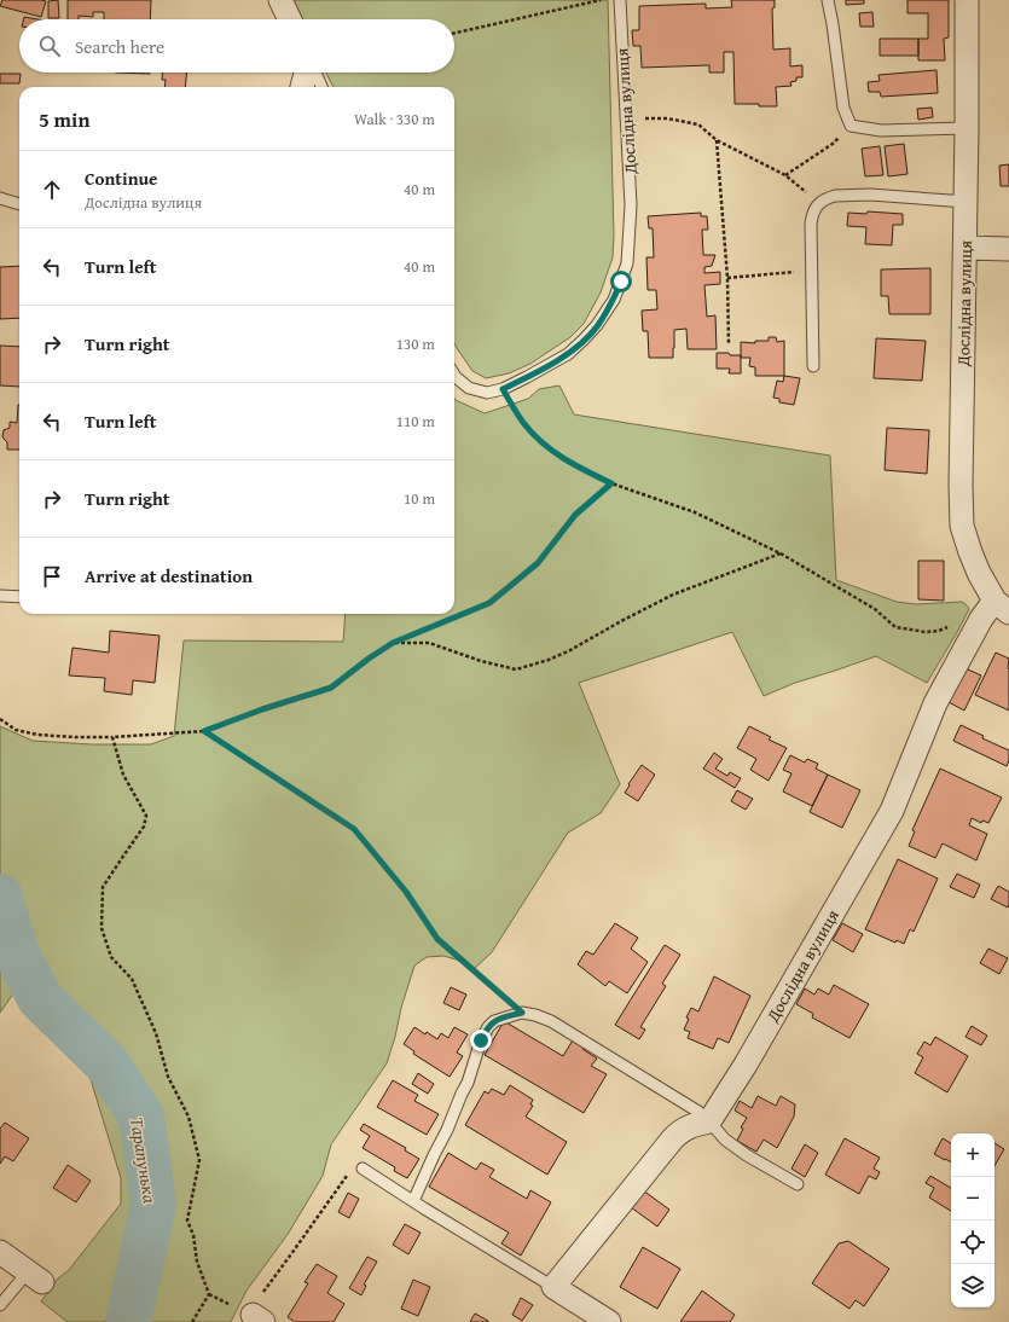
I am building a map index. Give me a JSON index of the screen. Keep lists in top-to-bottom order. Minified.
{"streets":{"street":["Дослідна вулиця"]},"water":["Тарапунька"],"page":{"search":"Search here","heading":["5 min","Walk · 330 m"],"list":[["Continue","Дослідна вулиця","40 m"],["Turn left","40 m"],["Turn right","130 m"],["Turn left","110 m"],["Turn right","10 m"],"Arrive at destination"],"map_buttons":["+","−"]}}
